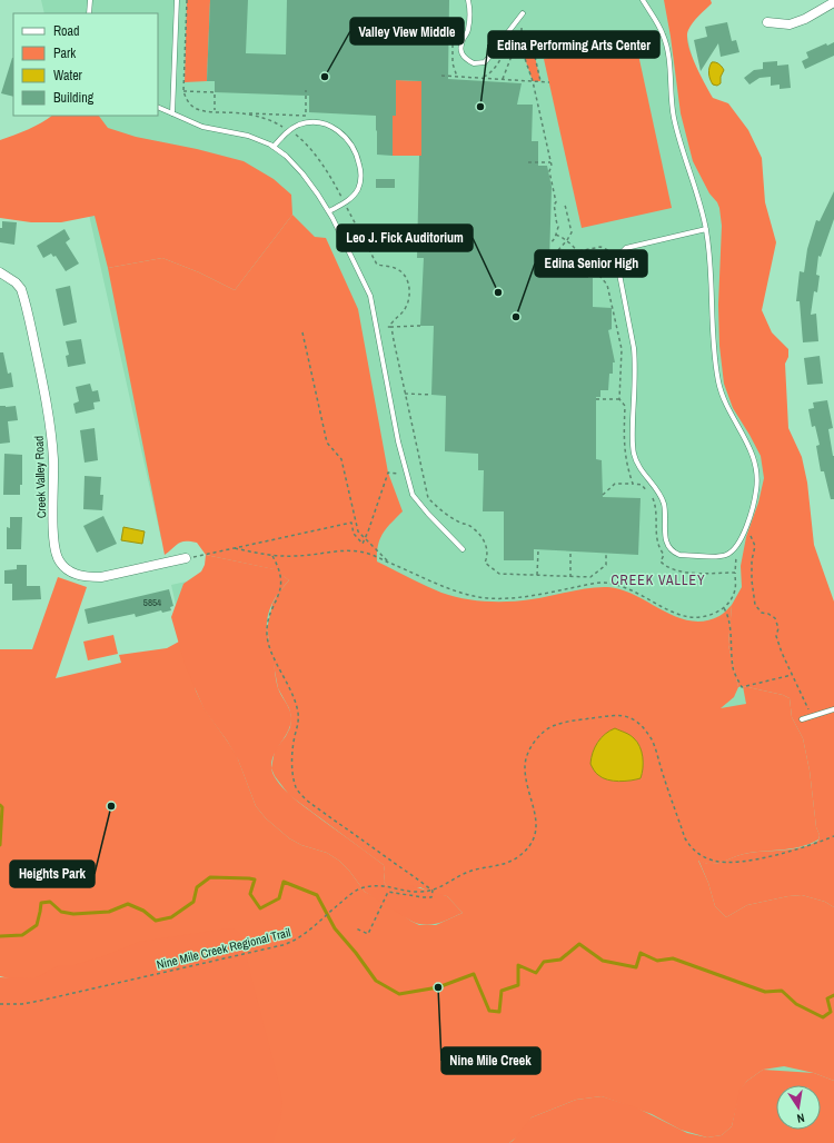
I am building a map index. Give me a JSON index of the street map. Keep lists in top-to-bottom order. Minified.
{"streets":{"street":["Creek Valley Road"],"path":["Nine Mile Creek Regional Trail"]},"districts":["CREEK VALLEY"],"places":["Valley View Middle","Edina Performing Arts Center","Leo J. Fick Auditorium","Edina Senior High","Heights Park","Nine Mile Creek"],"house_numbers":["5854"],"legend":["Road","Park","Water","Building"],"north":"bottom"}
